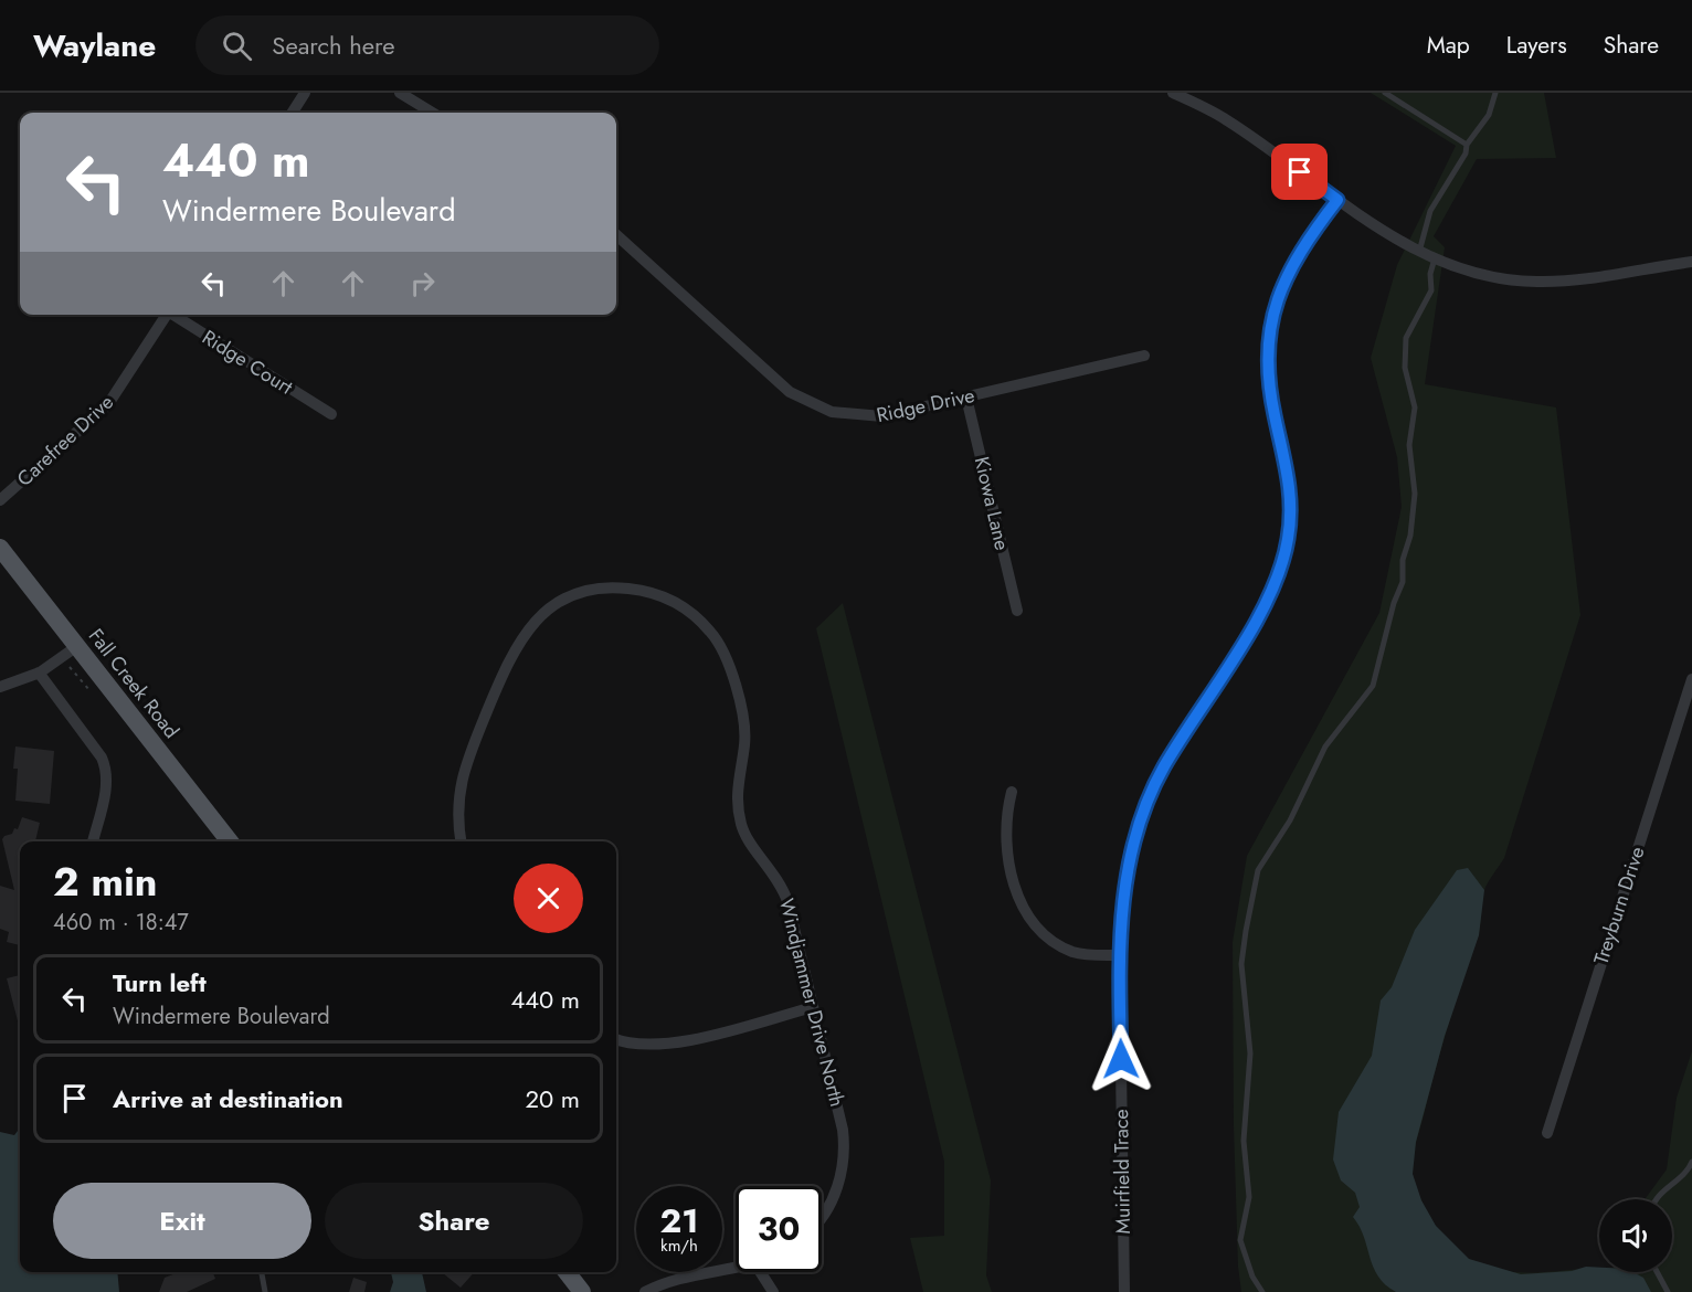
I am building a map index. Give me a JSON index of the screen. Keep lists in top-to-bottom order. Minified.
{"streets":{"main road":["Fall Creek Road"],"street":["Ridge Court","Ridge Drive","Carefree Drive","Kiowa Lane","Treyburn Drive","Windjammer Drive North","Muirfield Trace"]},"crossings":[["Ridge Drive","Kiowa Lane"]],"page":{"header":"Waylane","search":"Search here","nav":["Map","Layers","Share"],"turn":["440 m","Windermere Boulevard"],"heading":["2 min","460 m · 18:47"],"list":[{"name":"Turn left","note":"Windermere Boulevard","value":"440 m"},{"name":"Arrive at destination","value":"20 m"}],"buttons":["Exit","Share"],"speed":"21 km/h","limit":"30"}}
